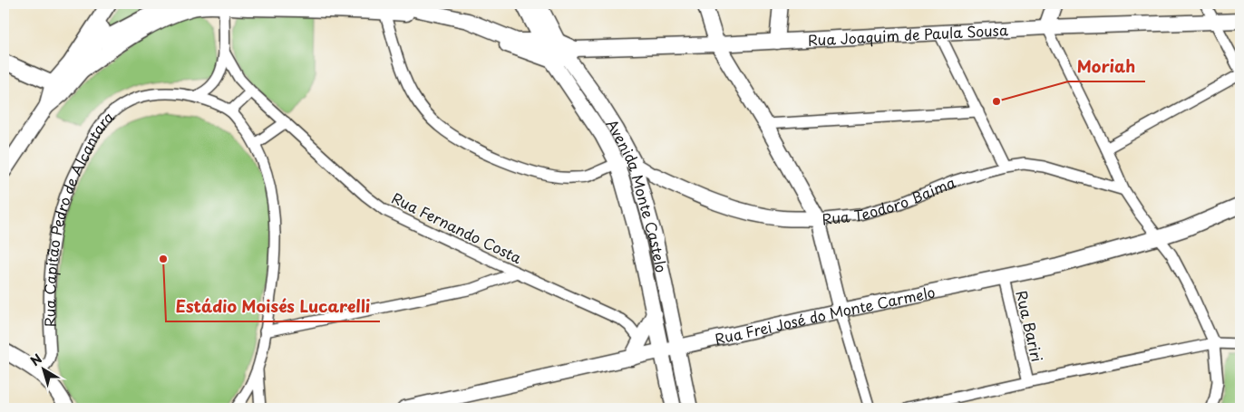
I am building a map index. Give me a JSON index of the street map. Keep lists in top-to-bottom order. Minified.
{"streets":{"main road":["Rua Joaquim de Paula Sousa","Avenida Monte Castelo","Rua Teodoro Baima","Rua Frei José do Monte Carmelo"],"street":["Rua Capitão Pedro de Alcantara","Rua Fernando Costa","Rua Bariri"]},"crossings":[["Rua Joaquim de Paula Sousa","Avenida Monte Castelo"],["Avenida Monte Castelo","Rua Frei José do Monte Carmelo"],["Rua Capitão Pedro de Alcantara","Rua Fernando Costa"],["Rua Frei José do Monte Carmelo","Rua Bariri"]],"places":["Moriah","Estádio Moisés Lucarelli"],"north":"top left"}
